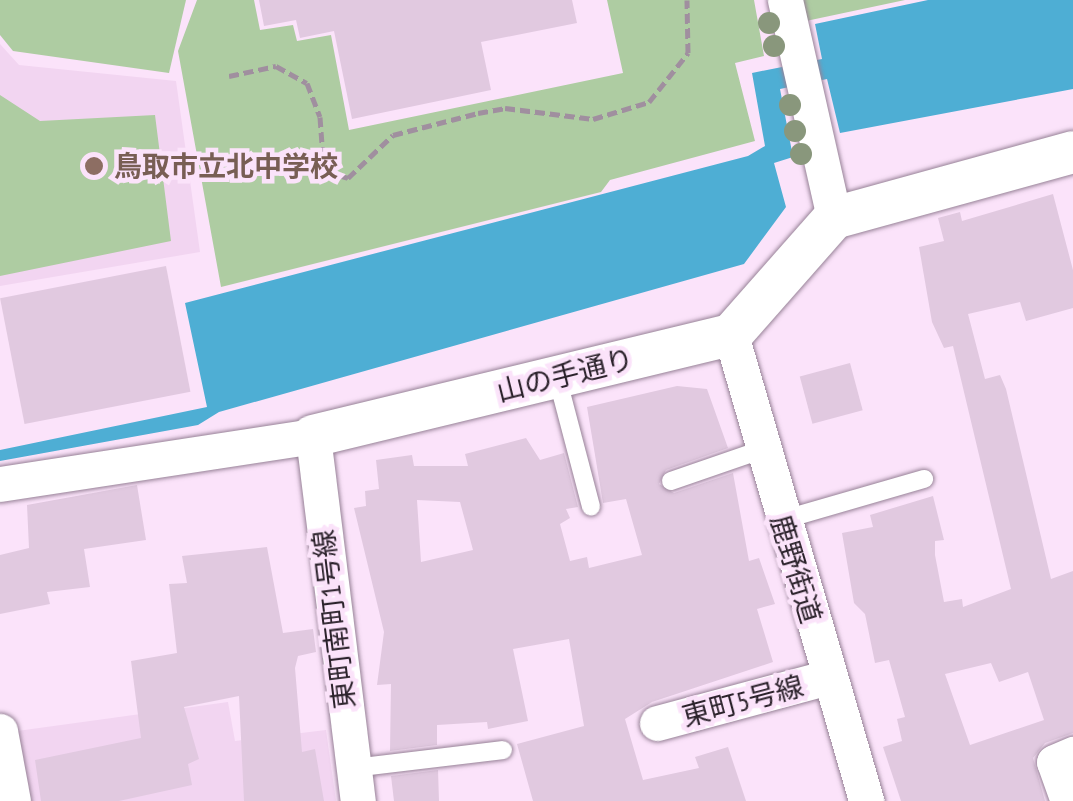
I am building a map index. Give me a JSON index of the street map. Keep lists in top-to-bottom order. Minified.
{"streets":{"street":["山の手通り","鹿野街道","東町南町1号線","東町5号線"]},"crossings":[["山の手通り","鹿野街道"],["山の手通り","東町南町1号線"],["鹿野街道","東町5号線"]],"places":["鳥取市立北中学校"]}
